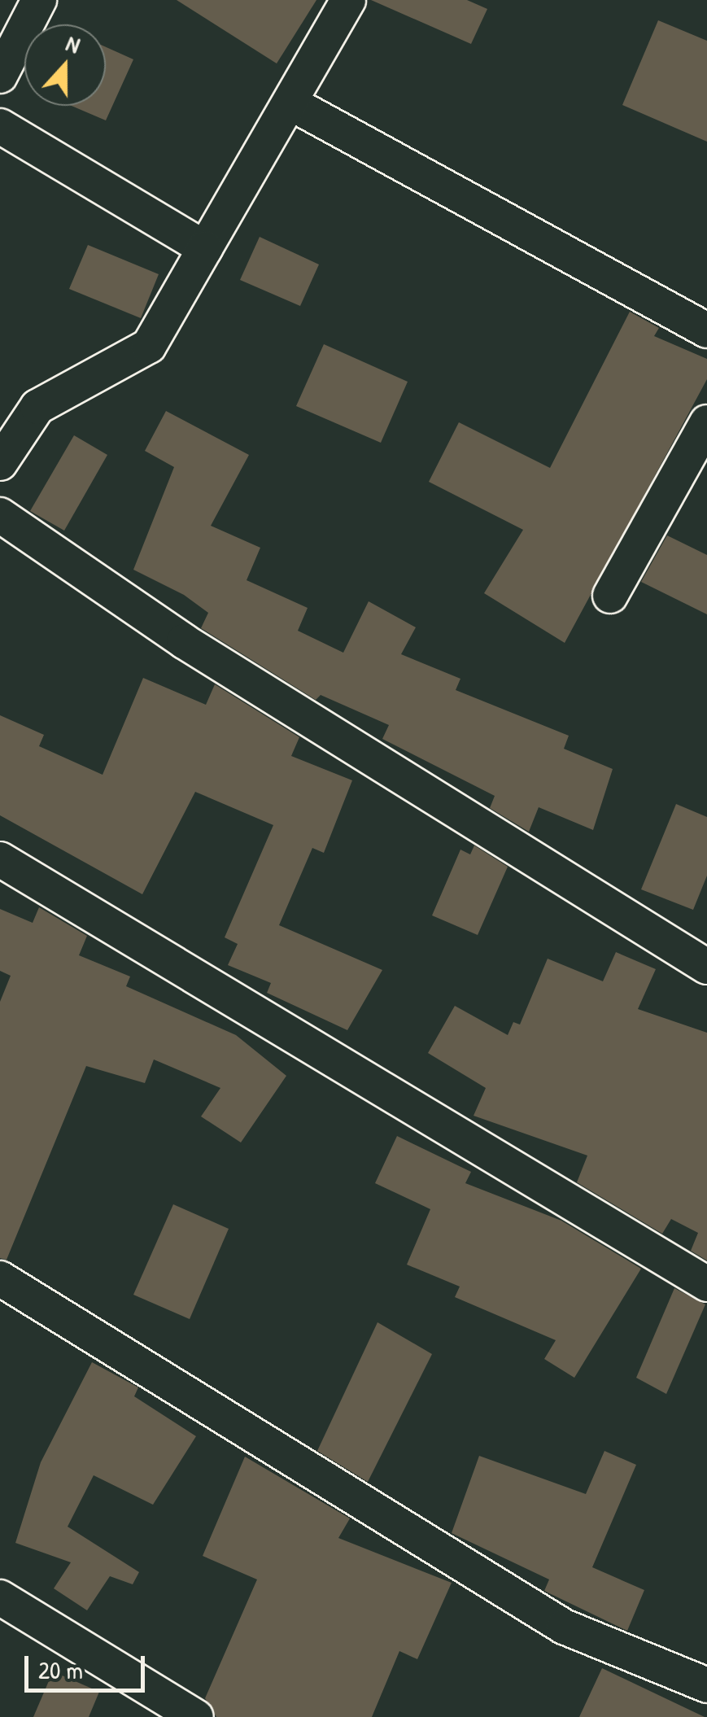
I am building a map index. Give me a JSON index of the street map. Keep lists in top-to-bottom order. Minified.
{"scale_bar":"20 m","north":"top"}
